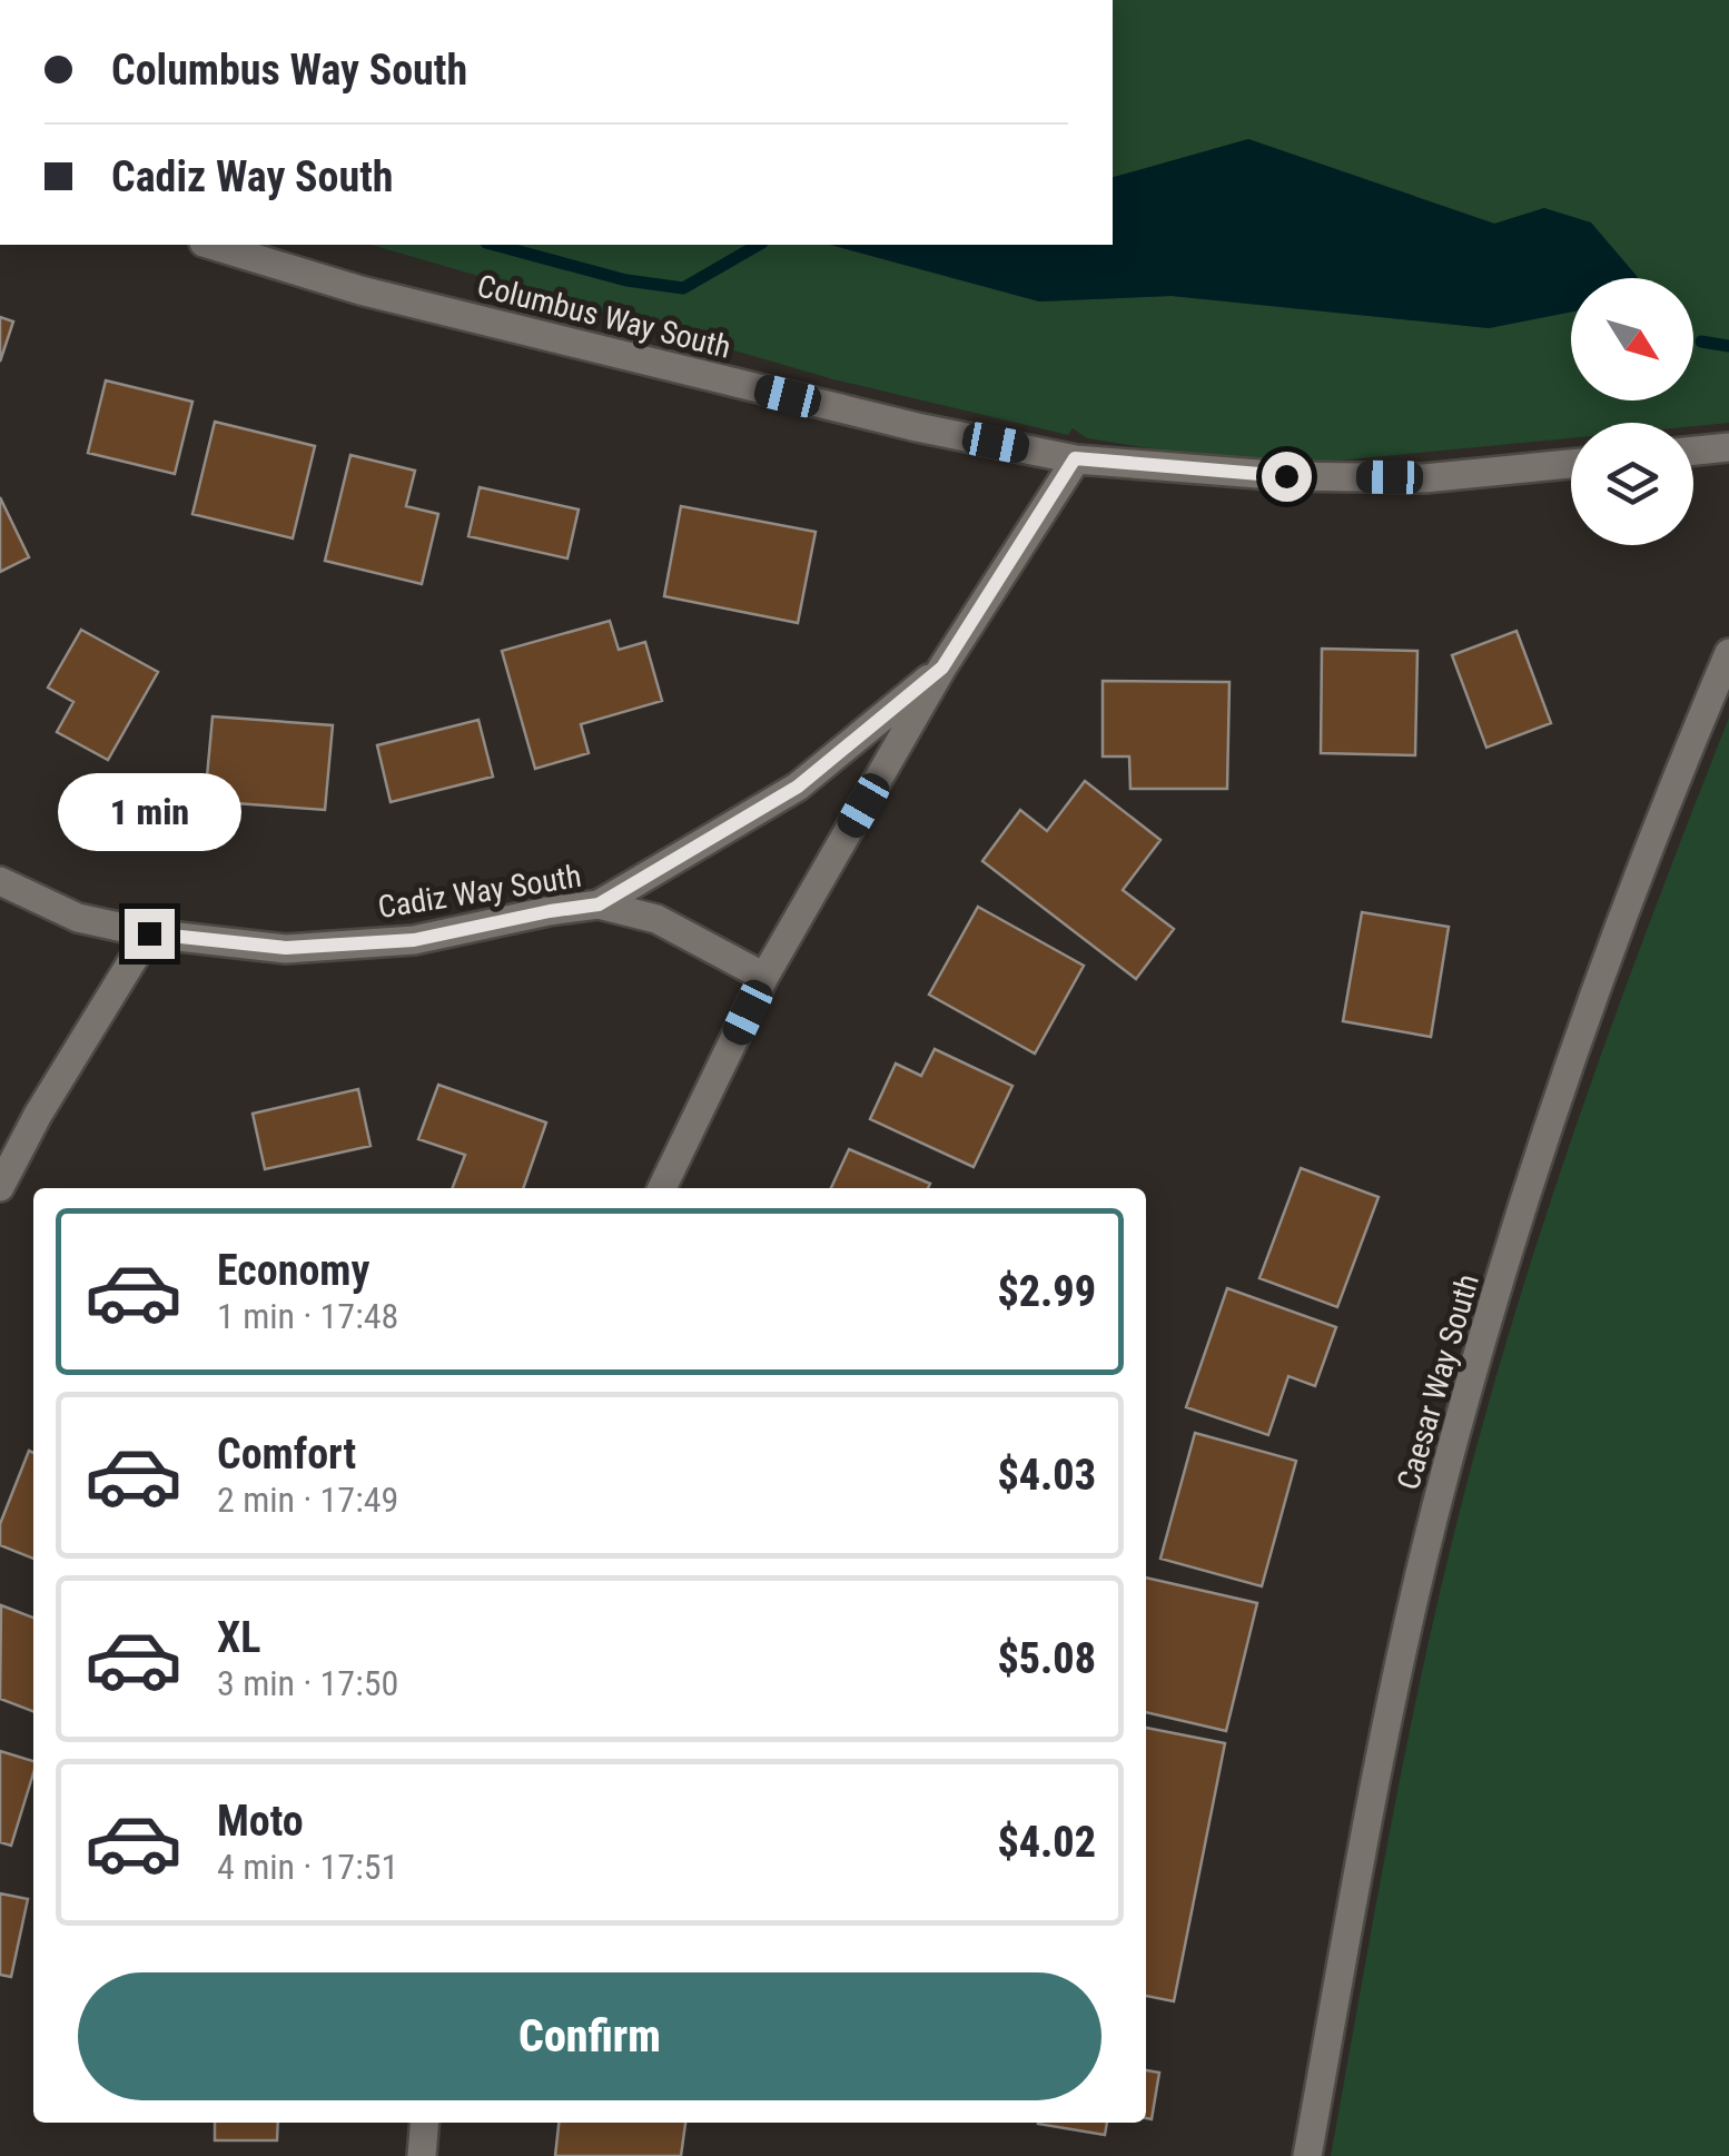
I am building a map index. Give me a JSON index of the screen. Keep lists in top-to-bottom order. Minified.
{"streets":{"street":["Columbus Way South","Cadiz Way South","Caesar Way South"]},"north":"bottom right","page":{"banner":["Columbus Way South","Cadiz Way South"],"bubble":"1 min","list":[{"name":"Economy","note":"1 min · 17:48","value":"$2.99"},{"name":"Comfort","note":"2 min · 17:49","value":"$4.03"},{"name":"XL","note":"3 min · 17:50","value":"$5.08"},{"name":"Moto","note":"4 min · 17:51","value":"$4.02"}],"buttons":"Confirm"}}
